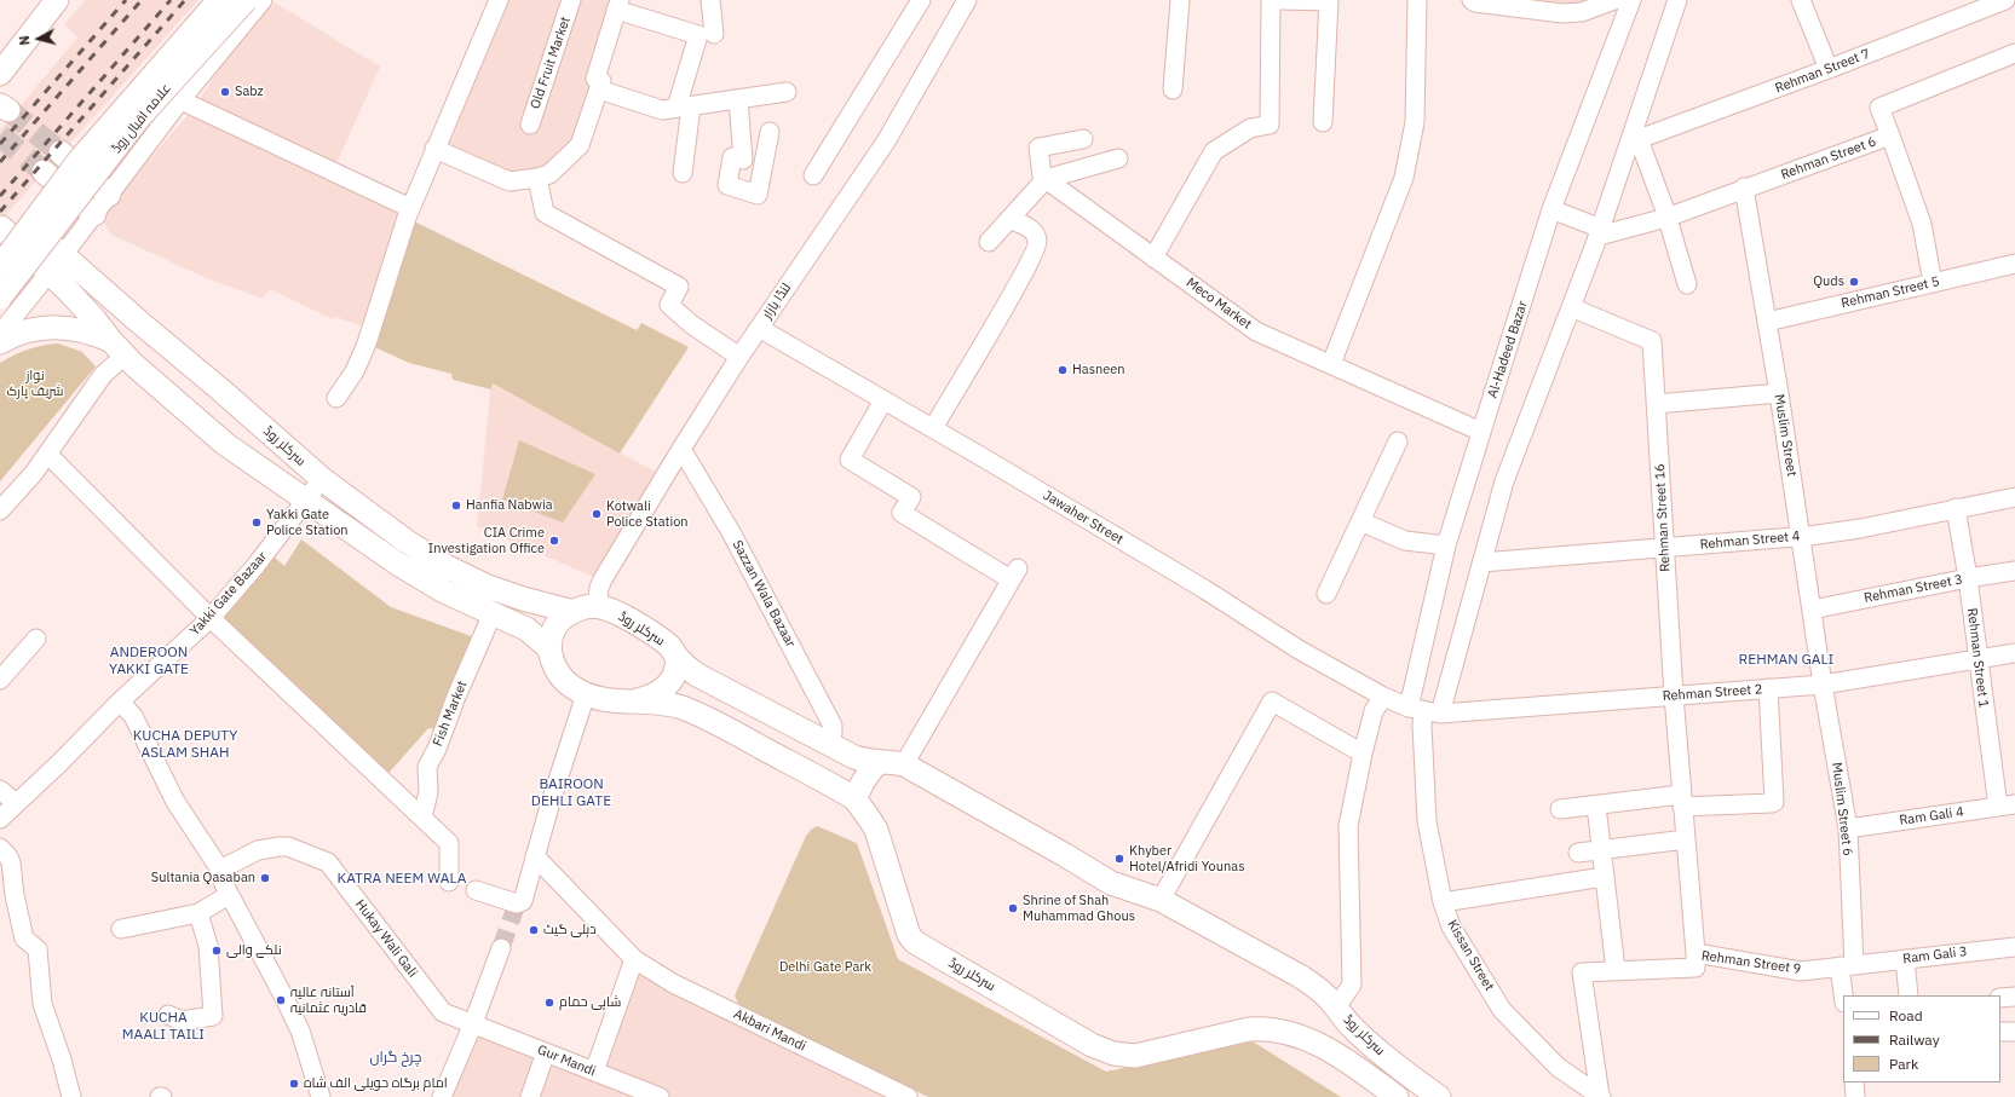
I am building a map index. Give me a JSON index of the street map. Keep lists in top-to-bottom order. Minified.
{"streets":{"main road":["علامہ اقبال روڈ","سرکلر روڈ"],"street":["Old Fruit Market","Rehman Street 7","Rehman Street 6","Rehman Street 5","لنڈا بازار","Meco Market","Al-Hadeed Bazar","Muslim Street","Jawaher Street","Rehman Street 16","Rehman Street 4","Rehman Street 3","Yakki Gate Bazaar","Sazzan Wala Bazaar","Rehman Street 1","Rehman Street 2","Fish Market","Muslim Street 6","Ram Gali 4","Hukay Wali Gali","Kissan Street","Ram Gali 3","Rehman Street 9","Akbari Mandi","Gur Mandi"]},"crossings":[["علامہ اقبال روڈ","سرکلر روڈ"],["Rehman Street 6","Muslim Street"],["Rehman Street 5","Muslim Street"],["لنڈا بازار","سرکلر روڈ"],["لنڈا بازار","Jawaher Street"],["لنڈا بازار","Sazzan Wala Bazaar"],["Meco Market","Al-Hadeed Bazar"],["Al-Hadeed Bazar","Jawaher Street"],["Al-Hadeed Bazar","Rehman Street 2"],["Al-Hadeed Bazar","Kissan Street"],["Muslim Street","Rehman Street 4"],["Muslim Street","Rehman Street 3"],["Muslim Street","Rehman Street 2"],["Muslim Street","Muslim Street 6"],["سرکلر روڈ","Yakki Gate Bazaar"],["سرکلر روڈ","Sazzan Wala Bazaar"],["سرکلر روڈ","Fish Market"],["Jawaher Street","Rehman Street 2"],["Jawaher Street","Kissan Street"],["Rehman Street 16","Rehman Street 4"],["Rehman Street 16","Rehman Street 2"],["Rehman Street 16","Rehman Street 9"],["Rehman Street 4","Rehman Street 1"],["Rehman Street 3","Rehman Street 1"],["Rehman Street 1","Rehman Street 2"],["Rehman Street 1","Ram Gali 4"],["Rehman Street 2","Muslim Street 6"],["Rehman Street 2","Kissan Street"],["Muslim Street 6","Ram Gali 4"],["Muslim Street 6","Ram Gali 3"],["Muslim Street 6","Rehman Street 9"],["Hukay Wali Gali","Gur Mandi"],["Kissan Street","Rehman Street 9"],["Ram Gali 3","Rehman Street 9"]],"districts":["ANDEROON YAKKI GATE","REHMAN GALI","KUCHA DEPUTY ASLAM SHAH","BAIROON DEHLI GATE","KATRA NEEM WALA","KUCHA MAALI TAILI","چرخ گراں"],"parks":["نواز شریف پارک","Delhi Gate Park"],"places":["Sabz","Quds","Hasneen","Hanfia Nabwia","Kotwali Police Station","Yakki Gate Police Station","CIA Crime Investigation Office","Khyber Hotel/Afridi Younas","Sultania Qasaban","Shrine of Shah Muhammad Ghous","دہلی گیٹ","نلکے والی","آستانہ عالیہ قادریہ عثمانیہ","شاہی حمام","امام برگاہ حویلی الف شاہ"],"legend":["Road","Railway","Park"],"north":"left"}
